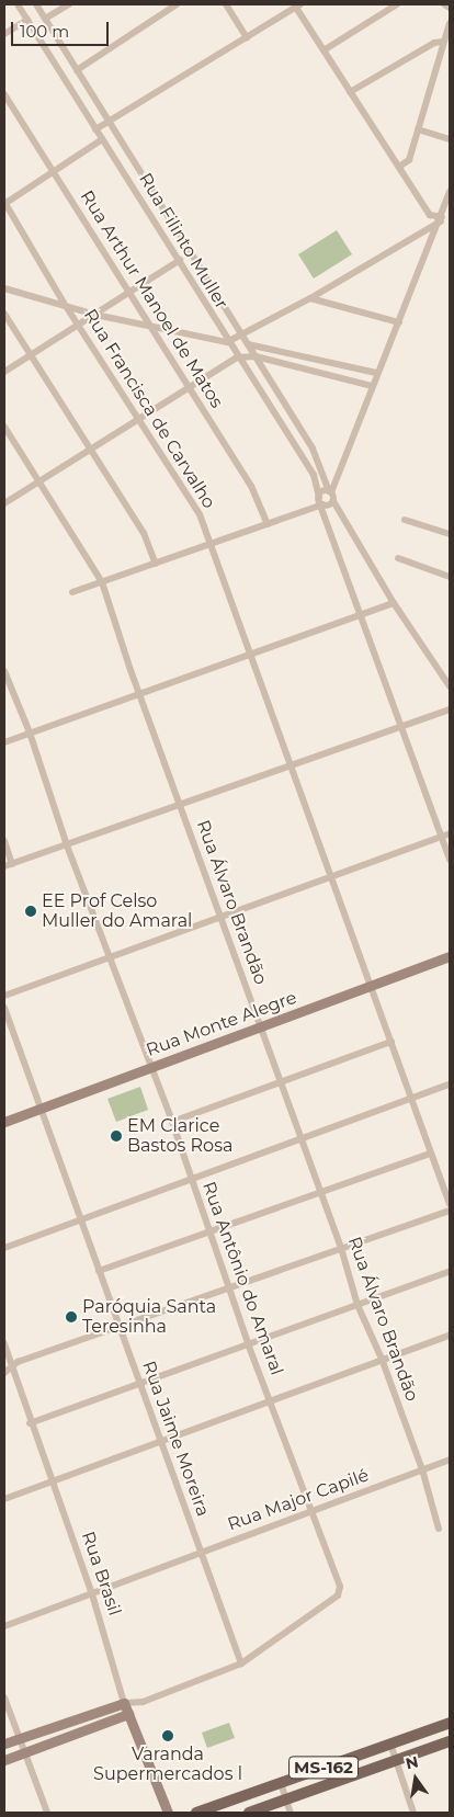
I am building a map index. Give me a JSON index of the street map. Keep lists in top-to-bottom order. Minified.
{"streets":{"main road":["MS-162"],"street":["Rua Filinto Muller","Rua Arthur Manoel de Matos","Rua Francisca de Carvalho","Rua Álvaro Brandão","Rua Monte Alegre","Rua Antônio do Amaral","Rua Jaime Moreira","Rua Major Capilé","Rua Brasil"]},"crossings":[["Rua Francisca de Carvalho","Rua Monte Alegre"],["Rua Álvaro Brandão","Rua Monte Alegre"],["Rua Álvaro Brandão","Rua Major Capilé"],["Rua Monte Alegre","Rua Antônio do Amaral"],["Rua Monte Alegre","Rua Jaime Moreira"],["Rua Antônio do Amaral","Rua Jaime Moreira"],["Rua Antônio do Amaral","Rua Major Capilé"],["Rua Jaime Moreira","Rua Major Capilé"],["Rua Major Capilé","Rua Brasil"]],"places":["EE Prof Celso Muller do Amaral","EM Clarice Bastos Rosa","Paróquia Santa Teresinha","Varanda Supermercados l"],"scale_bar":"100 m","north":"top"}
